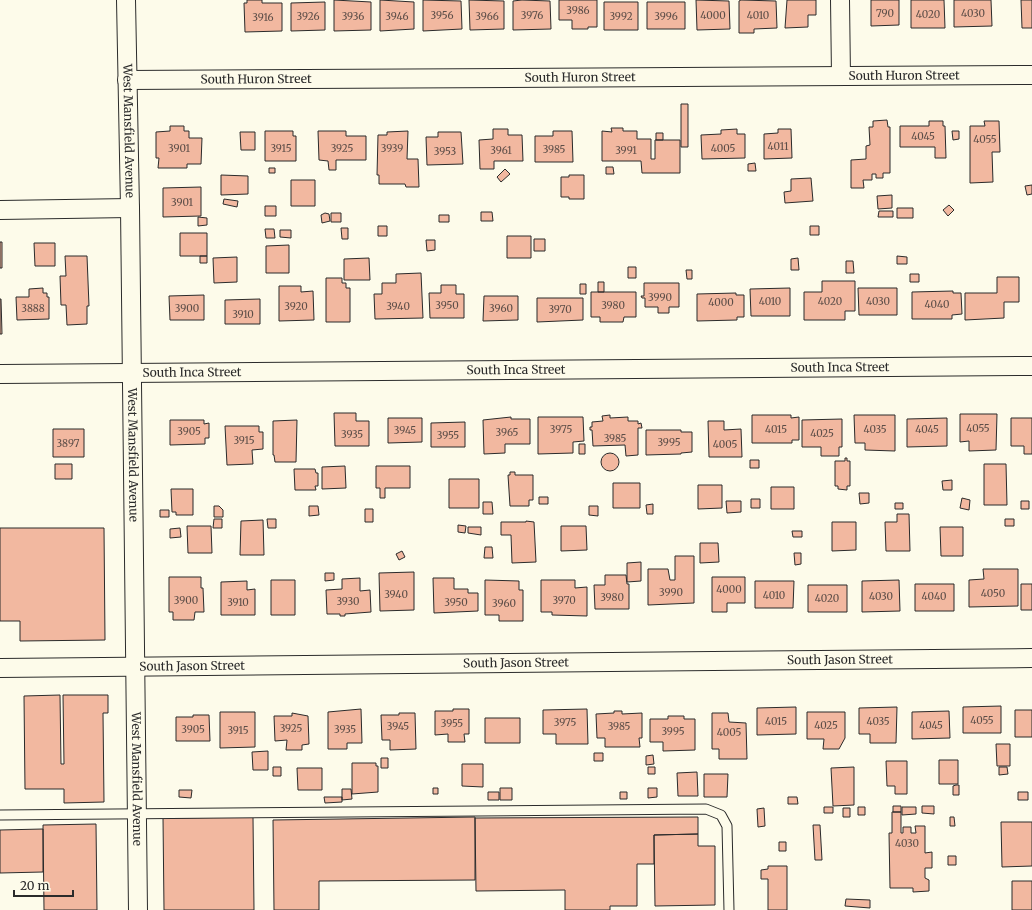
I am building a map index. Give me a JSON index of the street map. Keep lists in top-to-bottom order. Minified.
{"streets":{"street":["South Huron Street","West Mansfield Avenue","South Inca Street","South Jason Street"]},"crossings":[["South Huron Street","West Mansfield Avenue"],["West Mansfield Avenue","South Inca Street"],["West Mansfield Avenue","South Jason Street"]],"house_numbers":["3986","790","4030","4020","3956","3976","4000","4010","3926","3936","3946","3966","3992","3996","3916","4045","4055","4011","3901","3915","3925","3939","4005","3985","3961","3991","3953","3901","3990","4010","4020","4030","4000","4040","3950","3980","3920","3940","3888","3900","3960","3970","3910","4055","3975","4015","4035","4045","3945","3905","3965","4025","3935","3955","3985","3915","3995","3897","4005","4000","3990","4050","3940","4010","4030","4040","3980","4020","3900","3970","3930","3910","3950","3960","4055","4015","4035","3975","3955","4025","4045","3945","3985","3925","3905","3935","3915","3995","4005","4030"],"scale_bar":"20 m"}
